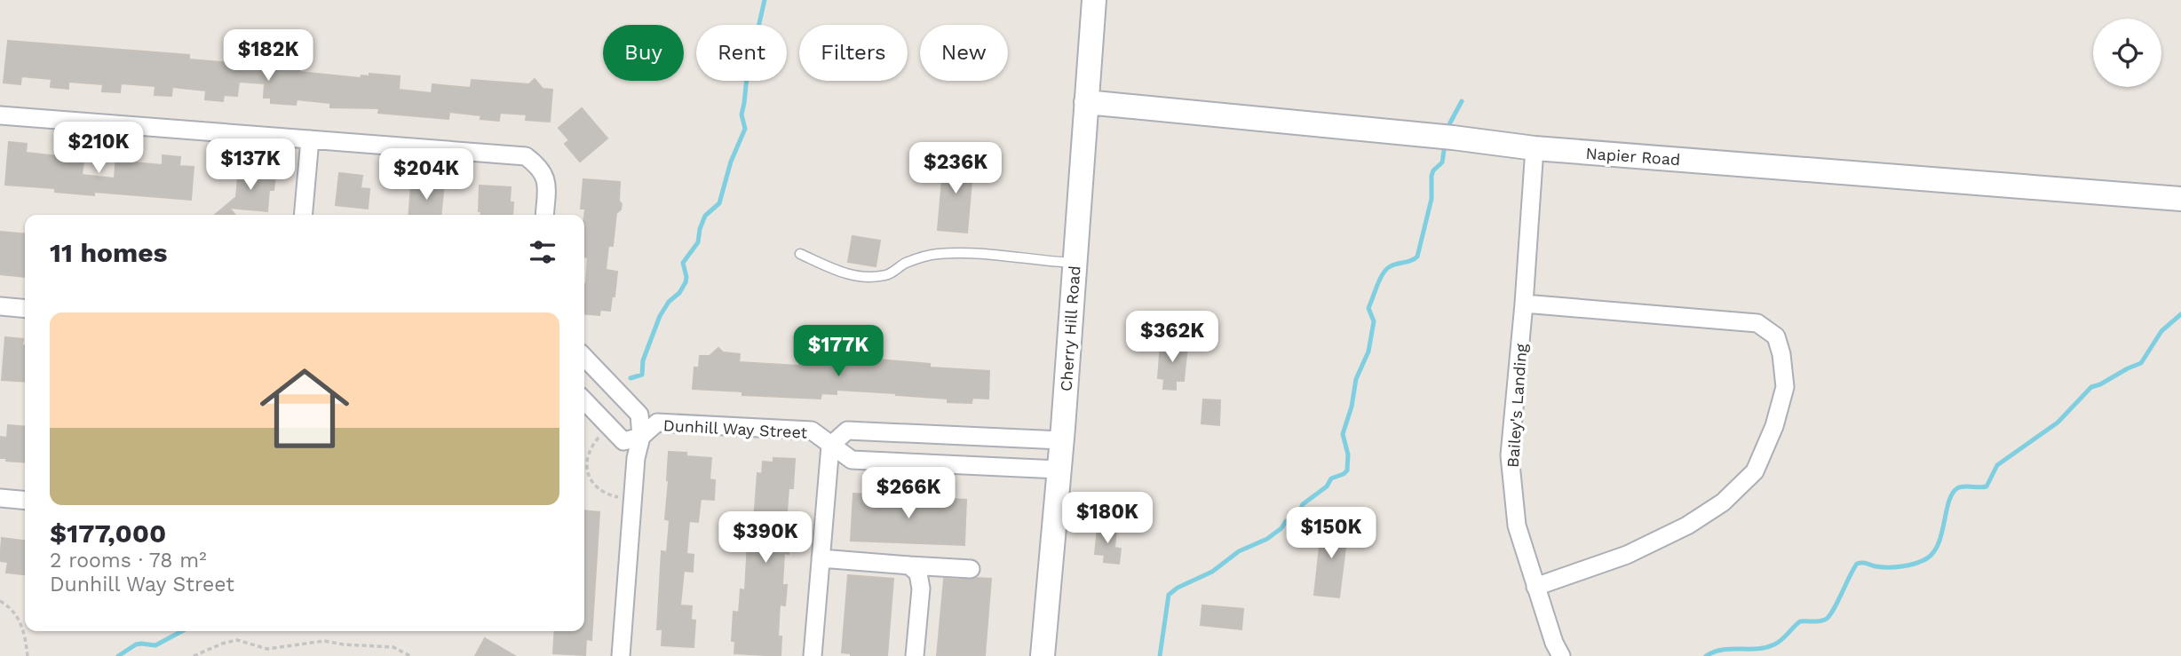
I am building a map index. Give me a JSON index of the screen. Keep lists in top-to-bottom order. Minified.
{"streets":{"street":["Napier Road","Cherry Hill Road","Bailey's Landing","Dunhill Way Street"]},"crossings":[["Napier Road","Cherry Hill Road"],["Napier Road","Bailey's Landing"],["Cherry Hill Road","Dunhill Way Street"]],"page":{"chip":["Buy","Rent","Filters","New"],"price":["$182K","$210K","$137K","$236K","$204K","$362K","$177K","$266K","$180K","$150K","$390K"],"heading":"11 homes","list":[{"name":"$177,000","note":"2 rooms · 78 m² · Dunhill Way Street"}]}}
